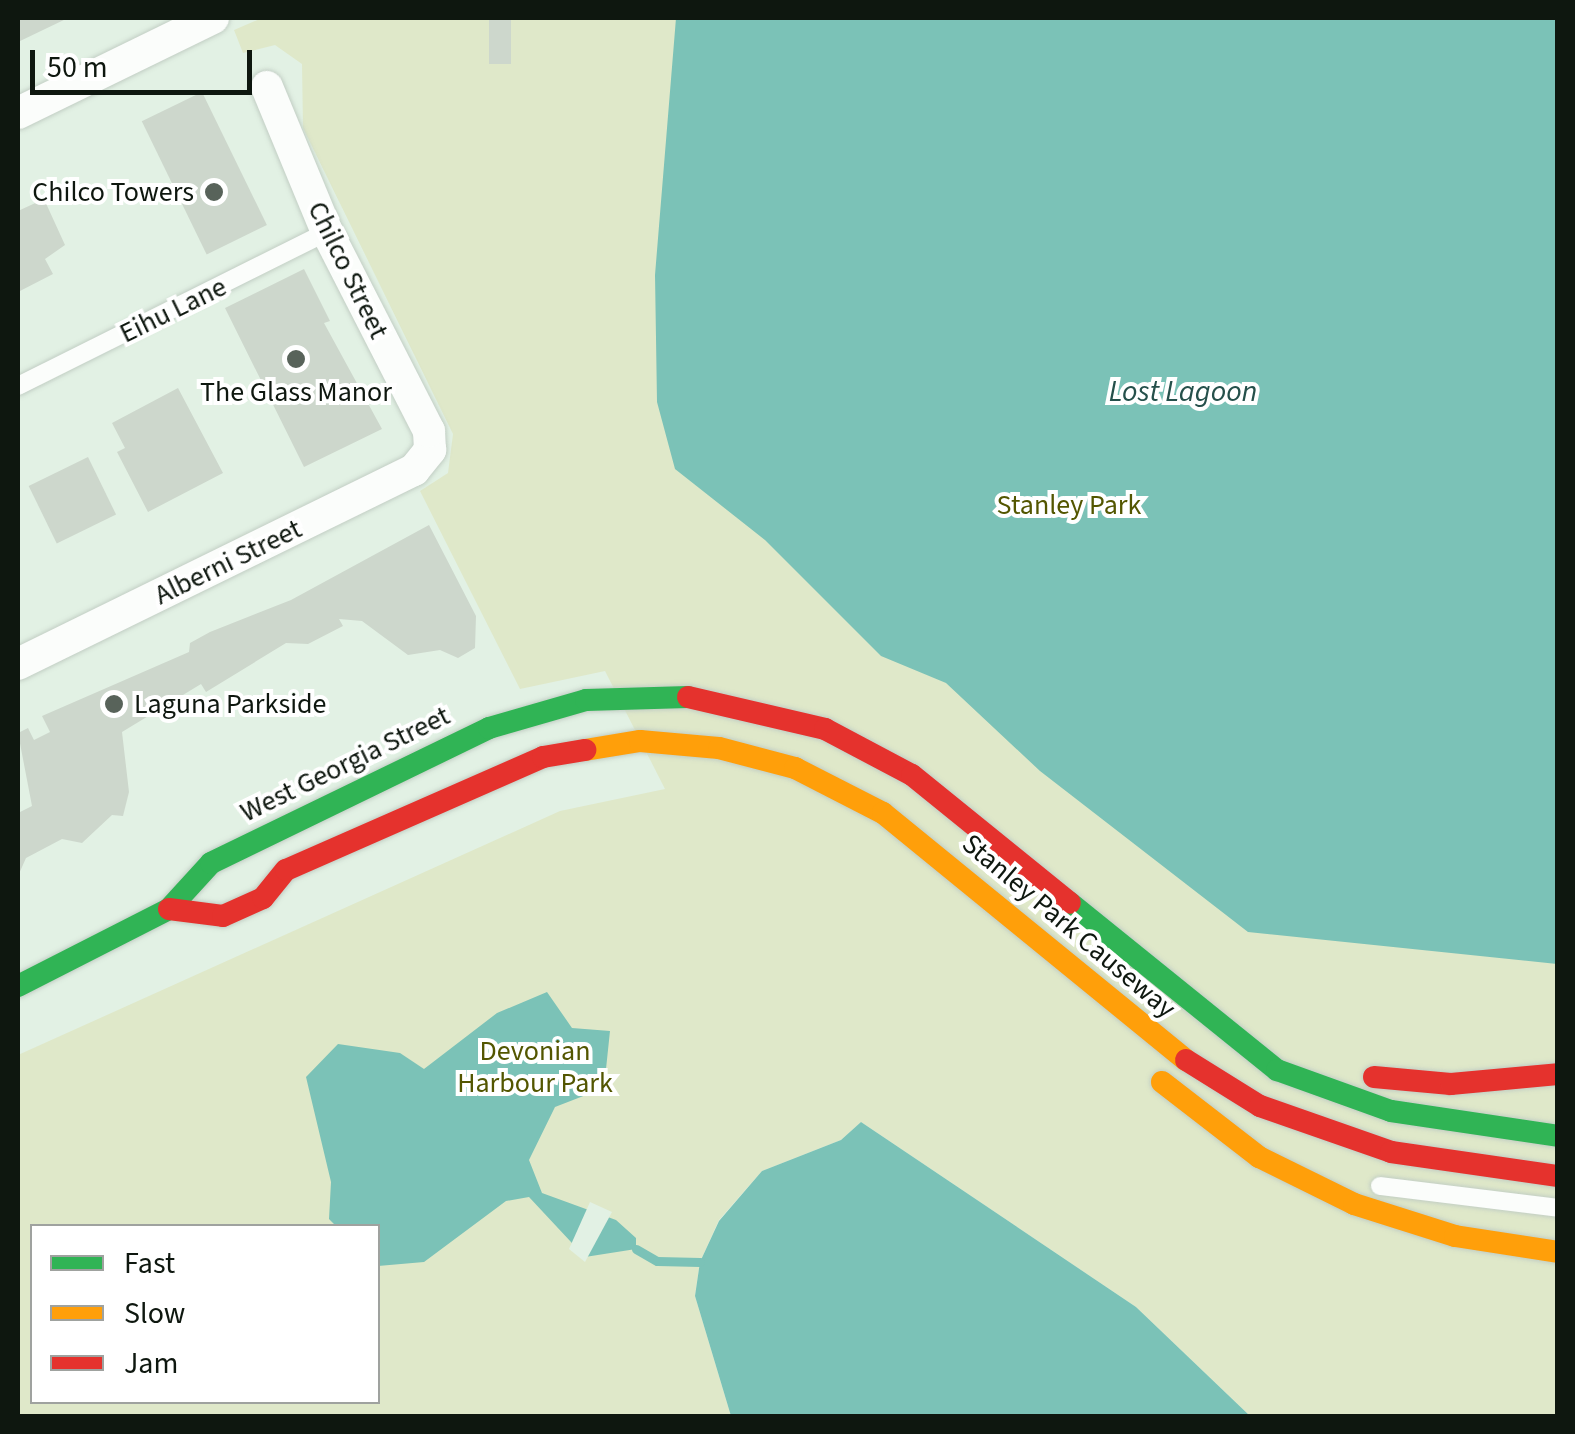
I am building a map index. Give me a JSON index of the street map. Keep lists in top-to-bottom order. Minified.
{"streets":{"highway":["West Georgia Street","Stanley Park Causeway"],"street":["Chilco Street","Alberni Street"],"lane":["Eihu Lane"]},"crossings":[["Chilco Street","Eihu Lane"],["Chilco Street","Alberni Street"],["West Georgia Street","Stanley Park Causeway"]],"water":["Lost Lagoon"],"parks":["Stanley Park","Devonian Harbour Park"],"places":["Chilco Towers","The Glass Manor","Laguna Parkside"],"legend":["Fast","Slow","Jam"],"scale_bar":"50 m"}
